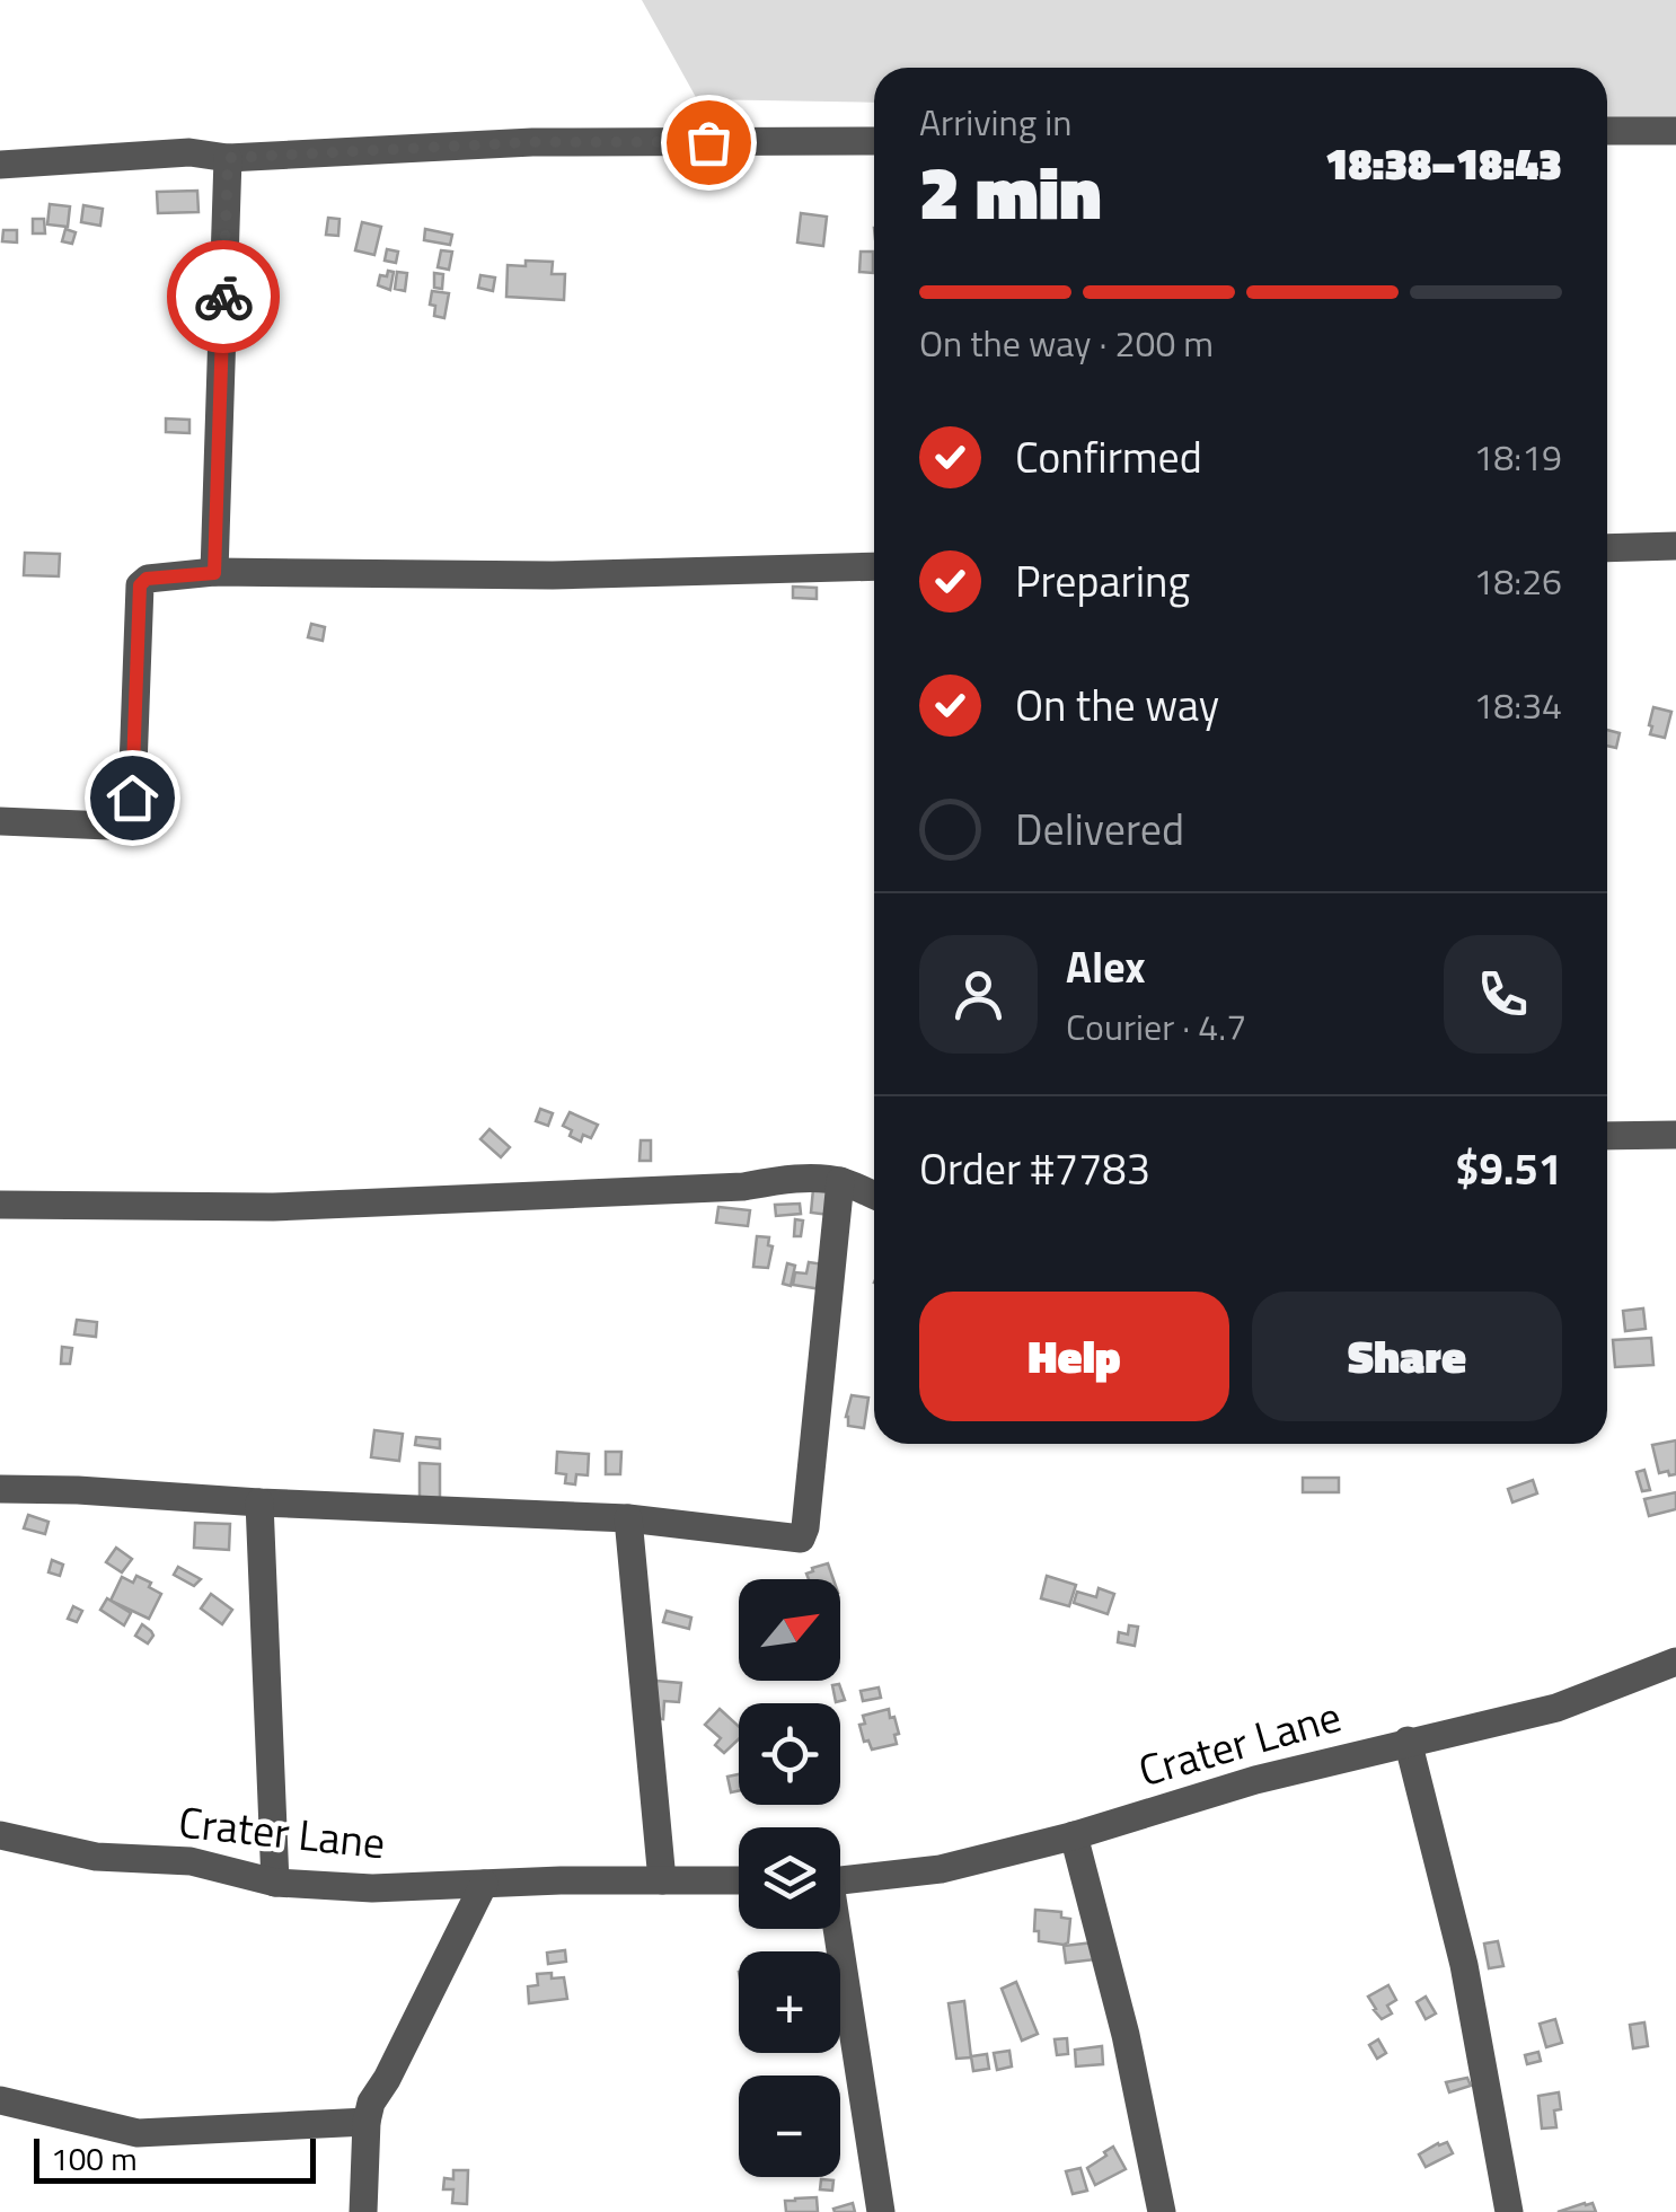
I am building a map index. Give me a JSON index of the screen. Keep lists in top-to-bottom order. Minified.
{"streets":{"street":["Crater Lane"]},"scale_bar":"100 m","north":"top right","page":{"heading":["2 min","Arriving in","18:38–18:43"],"panel":["Alex","Courier · 4.7","Order #7783","$9.51"],"bar":"On the way · 200 m","list":[["Confirmed","18:19"],["Preparing","18:26"],["On the way","18:34"],"Delivered"],"buttons":["Help","Share"],"map_buttons":["+","−"],"scale":"100 m"}}
